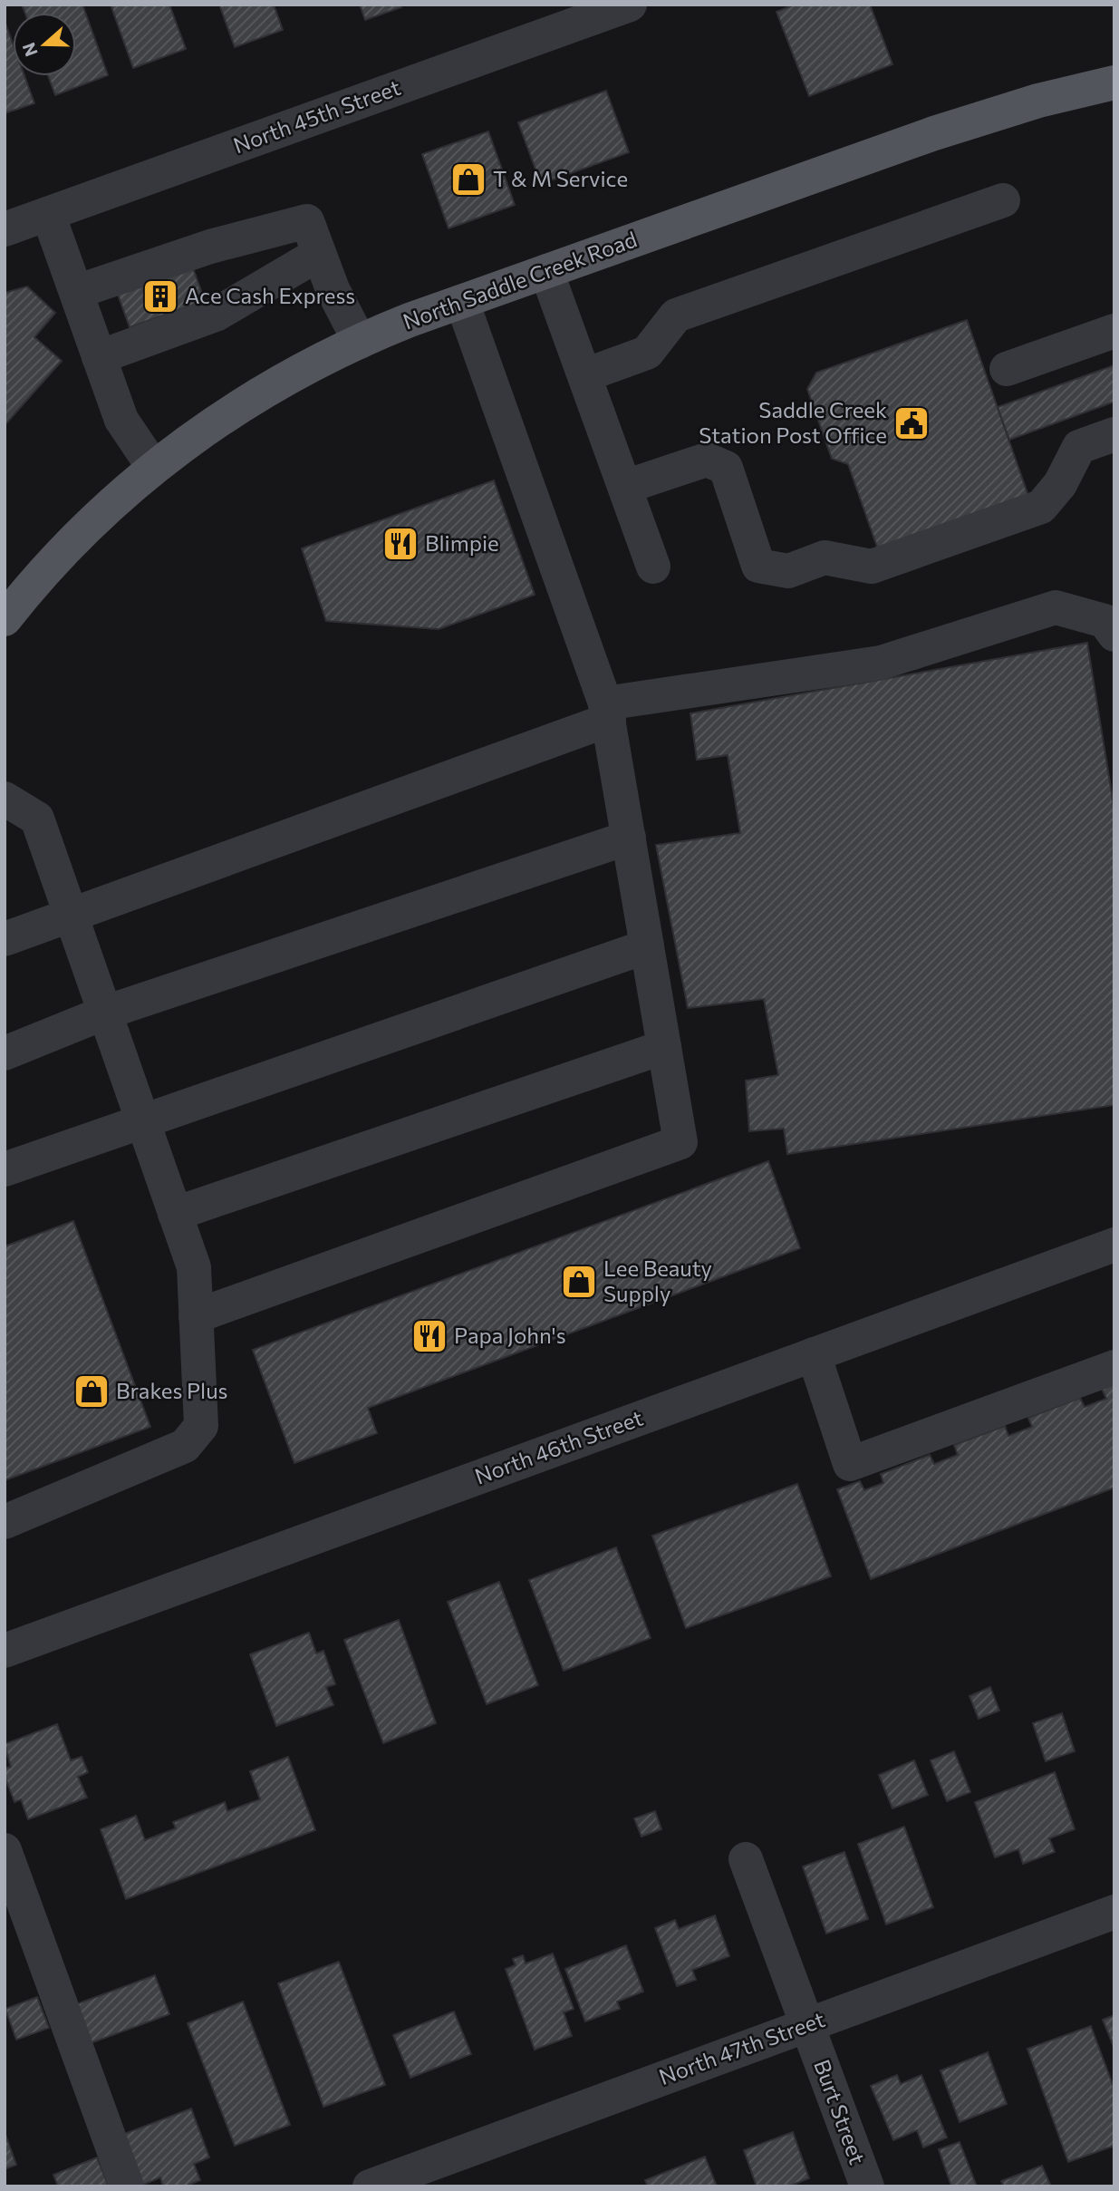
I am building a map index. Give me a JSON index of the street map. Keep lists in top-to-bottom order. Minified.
{"streets":{"main road":["North Saddle Creek Road"],"street":["North 45th Street","North 46th Street","North 47th Street","Burt Street"]},"crossings":[["North 47th Street","Burt Street"]],"places":{"shop":["T & M Service","Lee Beauty Supply","Brakes Plus"],"building":["Ace Cash Express"],"public building":["Saddle Creek Station Post Office"],"restaurant":["Blimpie","Papa John's"]},"north":"left"}
